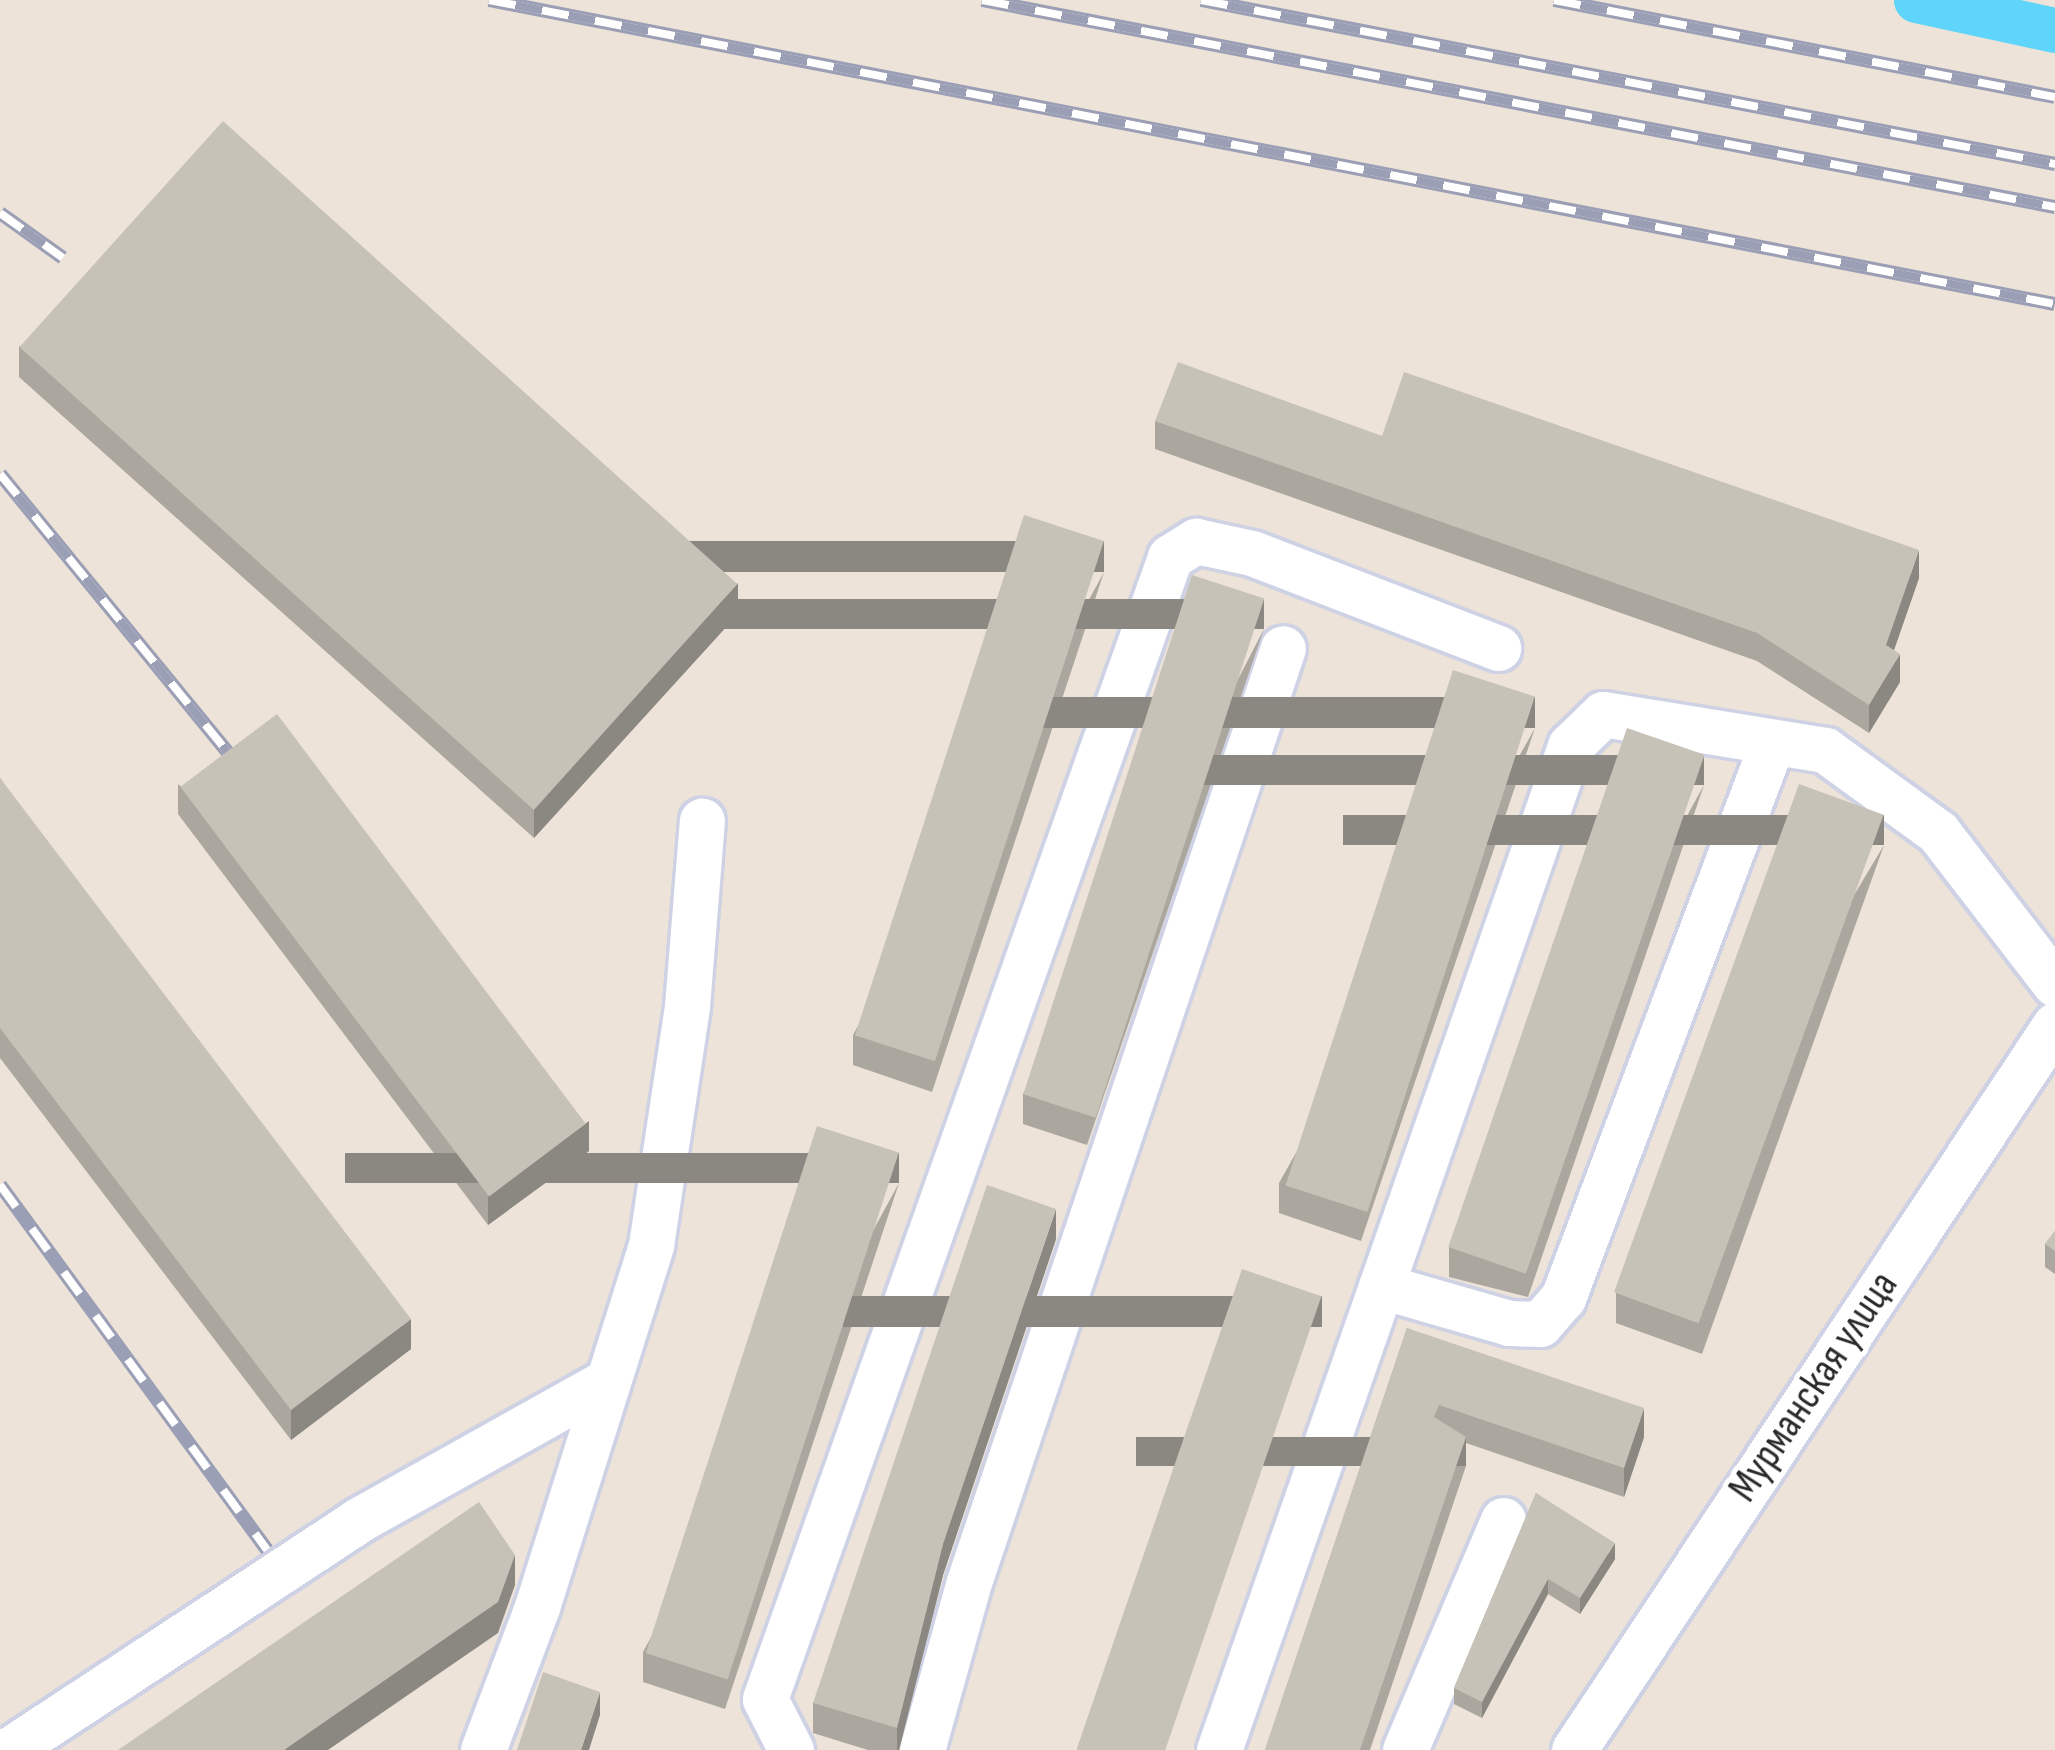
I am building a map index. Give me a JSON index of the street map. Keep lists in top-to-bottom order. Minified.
{"streets":{"street":["Мурманская улица"]}}
